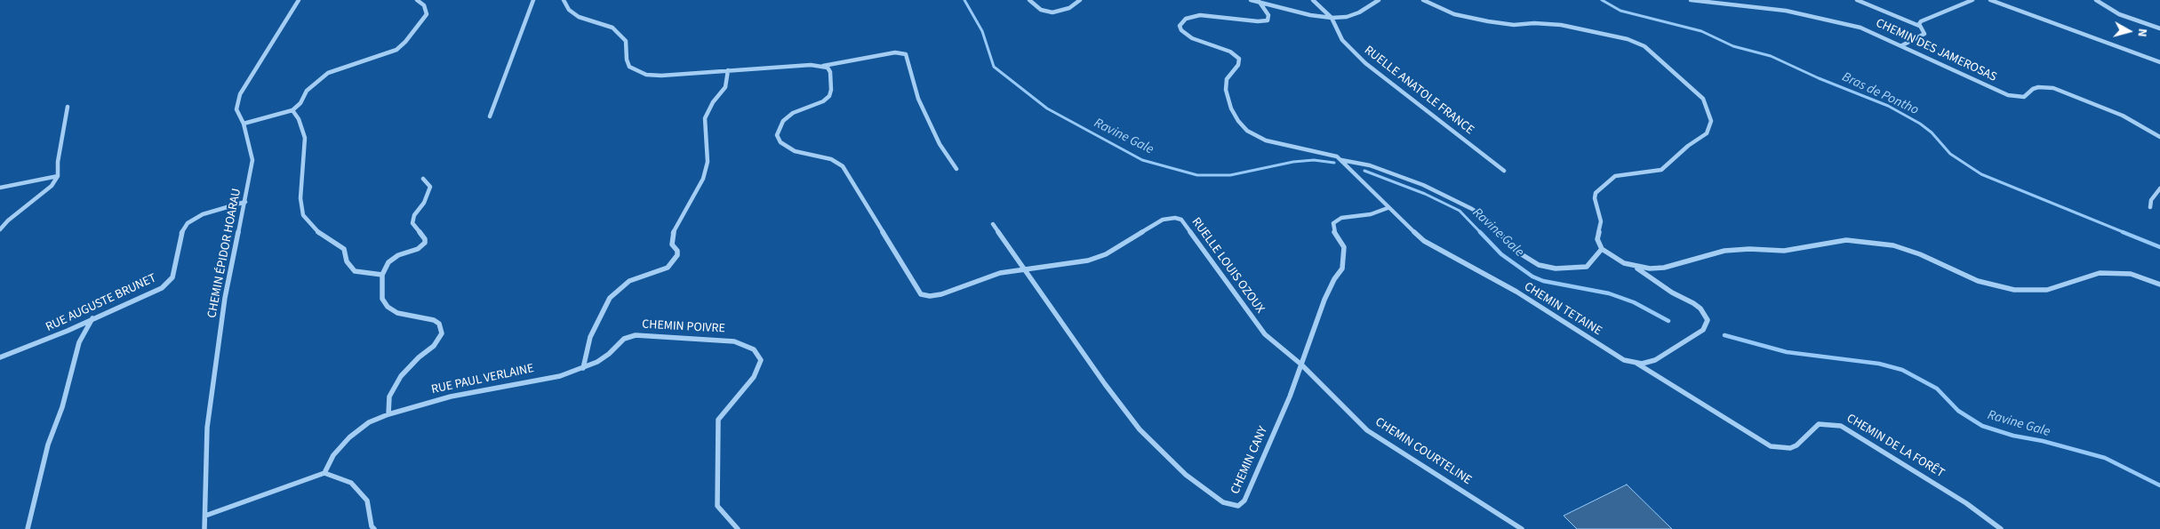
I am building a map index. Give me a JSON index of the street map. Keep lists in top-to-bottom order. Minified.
{"streets":{"street":["CHEMIN DES JAMEROSAS","RUELLE ANATOLE FRANCE","CHEMIN ÉPIDOR HOARAU","RUELLE LOUIS OZOUX","RUE AUGUSTE BRUNET","CHEMIN TETAINE","CHEMIN POIVRE","RUE PAUL VERLAINE","CHEMIN DE LA FORÊT","CHEMIN COURTELINE","CHEMIN CANY"]},"crossings":[["CHEMIN ÉPIDOR HOARAU","RUE AUGUSTE BRUNET"],["RUELLE LOUIS OZOUX","CHEMIN COURTELINE"],["RUELLE LOUIS OZOUX","CHEMIN CANY"],["CHEMIN TETAINE","CHEMIN DE LA FORÊT"],["CHEMIN TETAINE","CHEMIN CANY"],["CHEMIN POIVRE","RUE PAUL VERLAINE"],["CHEMIN COURTELINE","CHEMIN CANY"]],"water":["Bras de Pontho","Ravine Gale"],"north":"right"}
